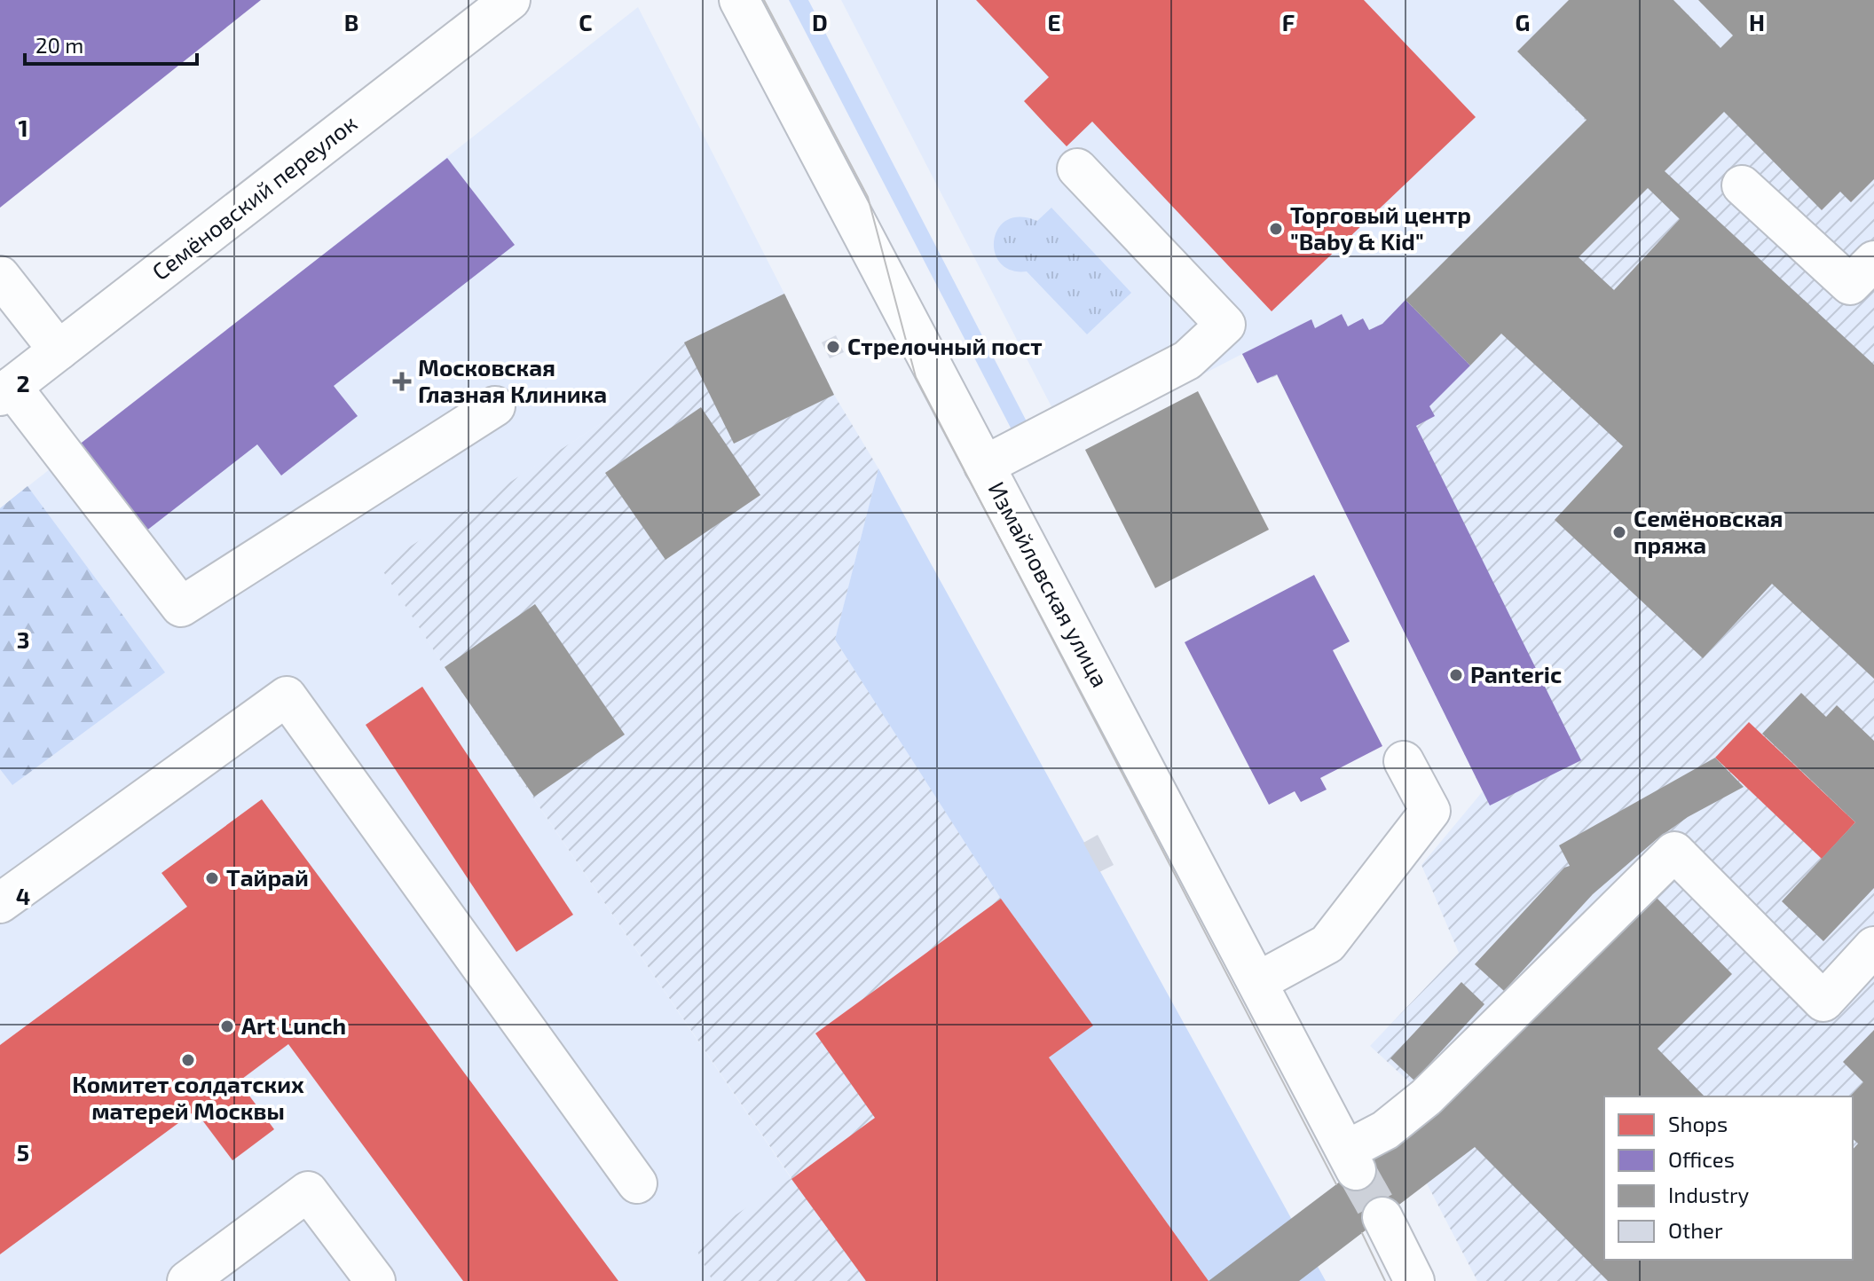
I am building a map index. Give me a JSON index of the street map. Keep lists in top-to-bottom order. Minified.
{"streets":{"street":["Семёновский переулок","Измайловская улица"]},"places":{"other":["Торговый центр \"Baby & Kid\"","Стрелочный пост","Семёновская пряжа","Panteric","Тайрай","Art Lunch","Комитет солдатских матерей Москвы"],"health":["Московская Глазная Клиника"]},"legend":["Shops","Offices","Industry","Other"],"scale_bar":"20 m","grid":{"columns":["B","C","D","E","F","G","H"],"rows":["1","2","3","4","5"]}}
